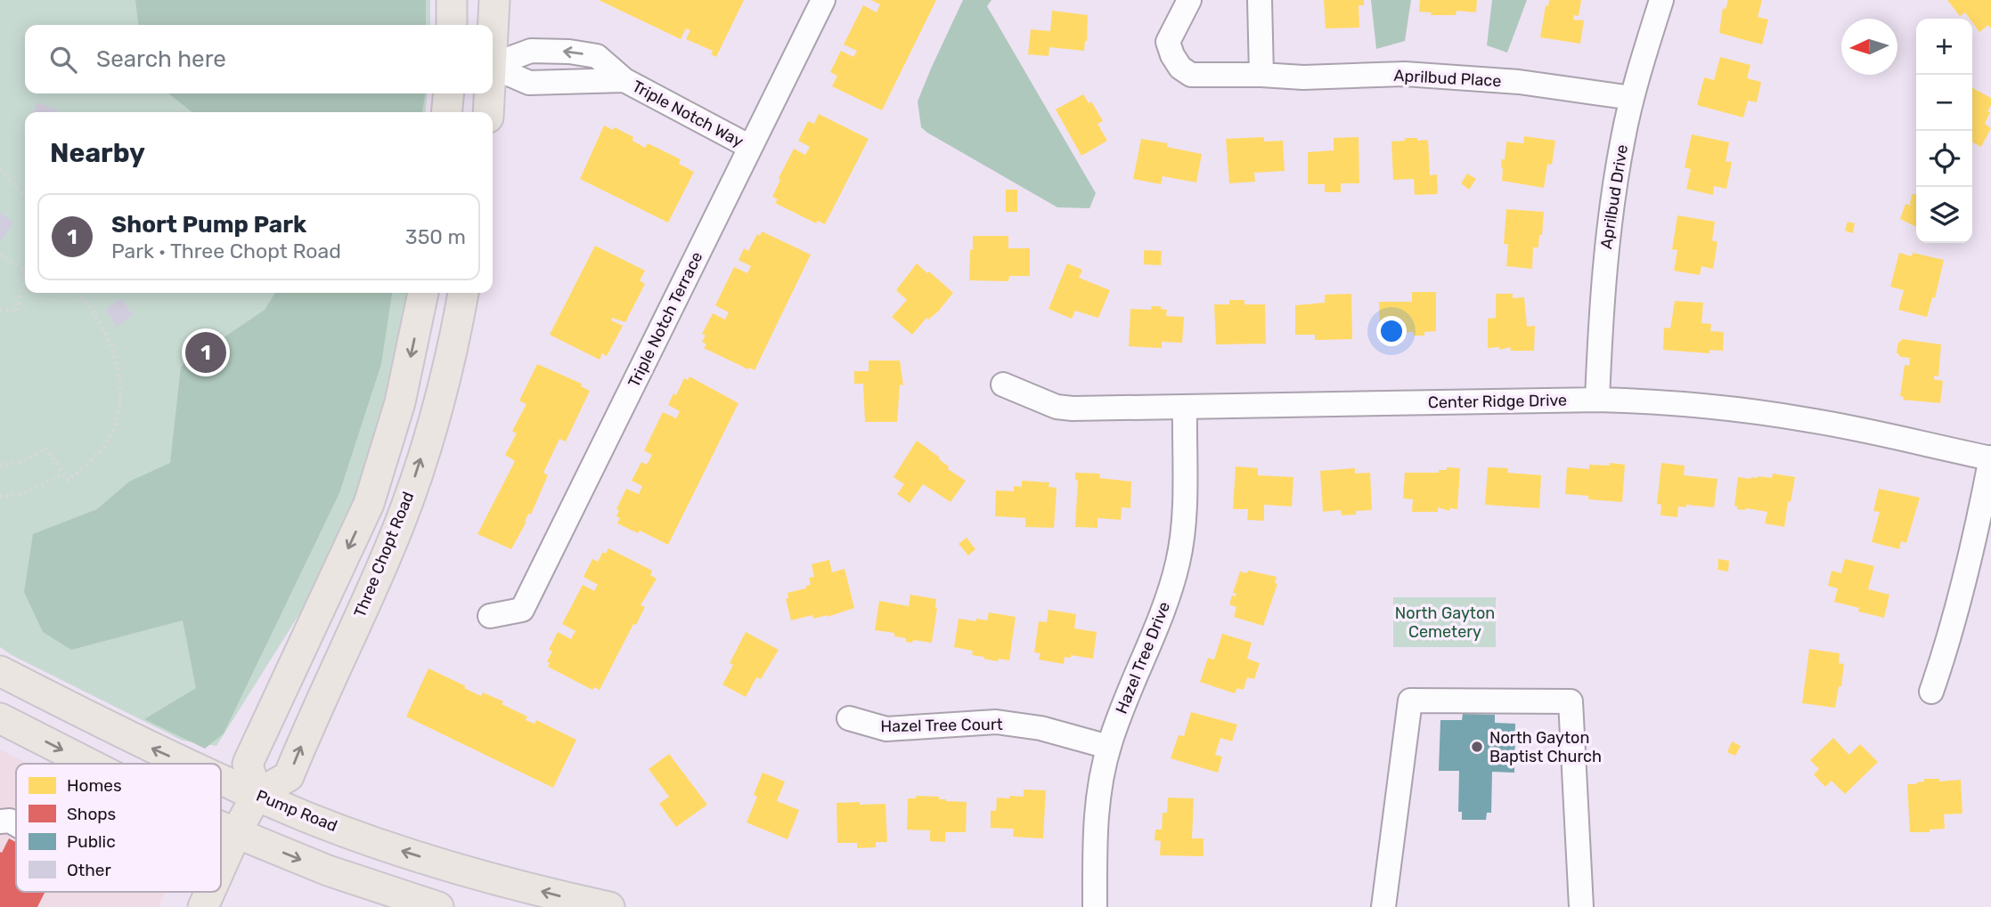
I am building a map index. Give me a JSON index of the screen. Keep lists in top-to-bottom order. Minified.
{"streets":{"main road":["Three Chopt Road","Pump Road"],"street":["Aprilbud Place","Triple Notch Way","Aprilbud Drive","Triple Notch Terrace","Center Ridge Drive","Hazel Tree Drive","Hazel Tree Court"]},"crossings":[["Aprilbud Place","Aprilbud Drive"],["Triple Notch Way","Triple Notch Terrace"],["Aprilbud Drive","Center Ridge Drive"],["Center Ridge Drive","Hazel Tree Drive"],["Three Chopt Road","Pump Road"],["Hazel Tree Drive","Hazel Tree Court"]],"parks":["North Gayton Cemetery"],"places":["North Gayton Baptist Church"],"legend":["Homes","Shops","Public","Other"],"north":"left","page":{"map_buttons":["+","−"],"search":"Search here","heading":"Nearby","list":[{"mark":"1","name":"Short Pump Park","note":"Park · Three Chopt Road","value":"350 m"}],"pins":"1"}}
